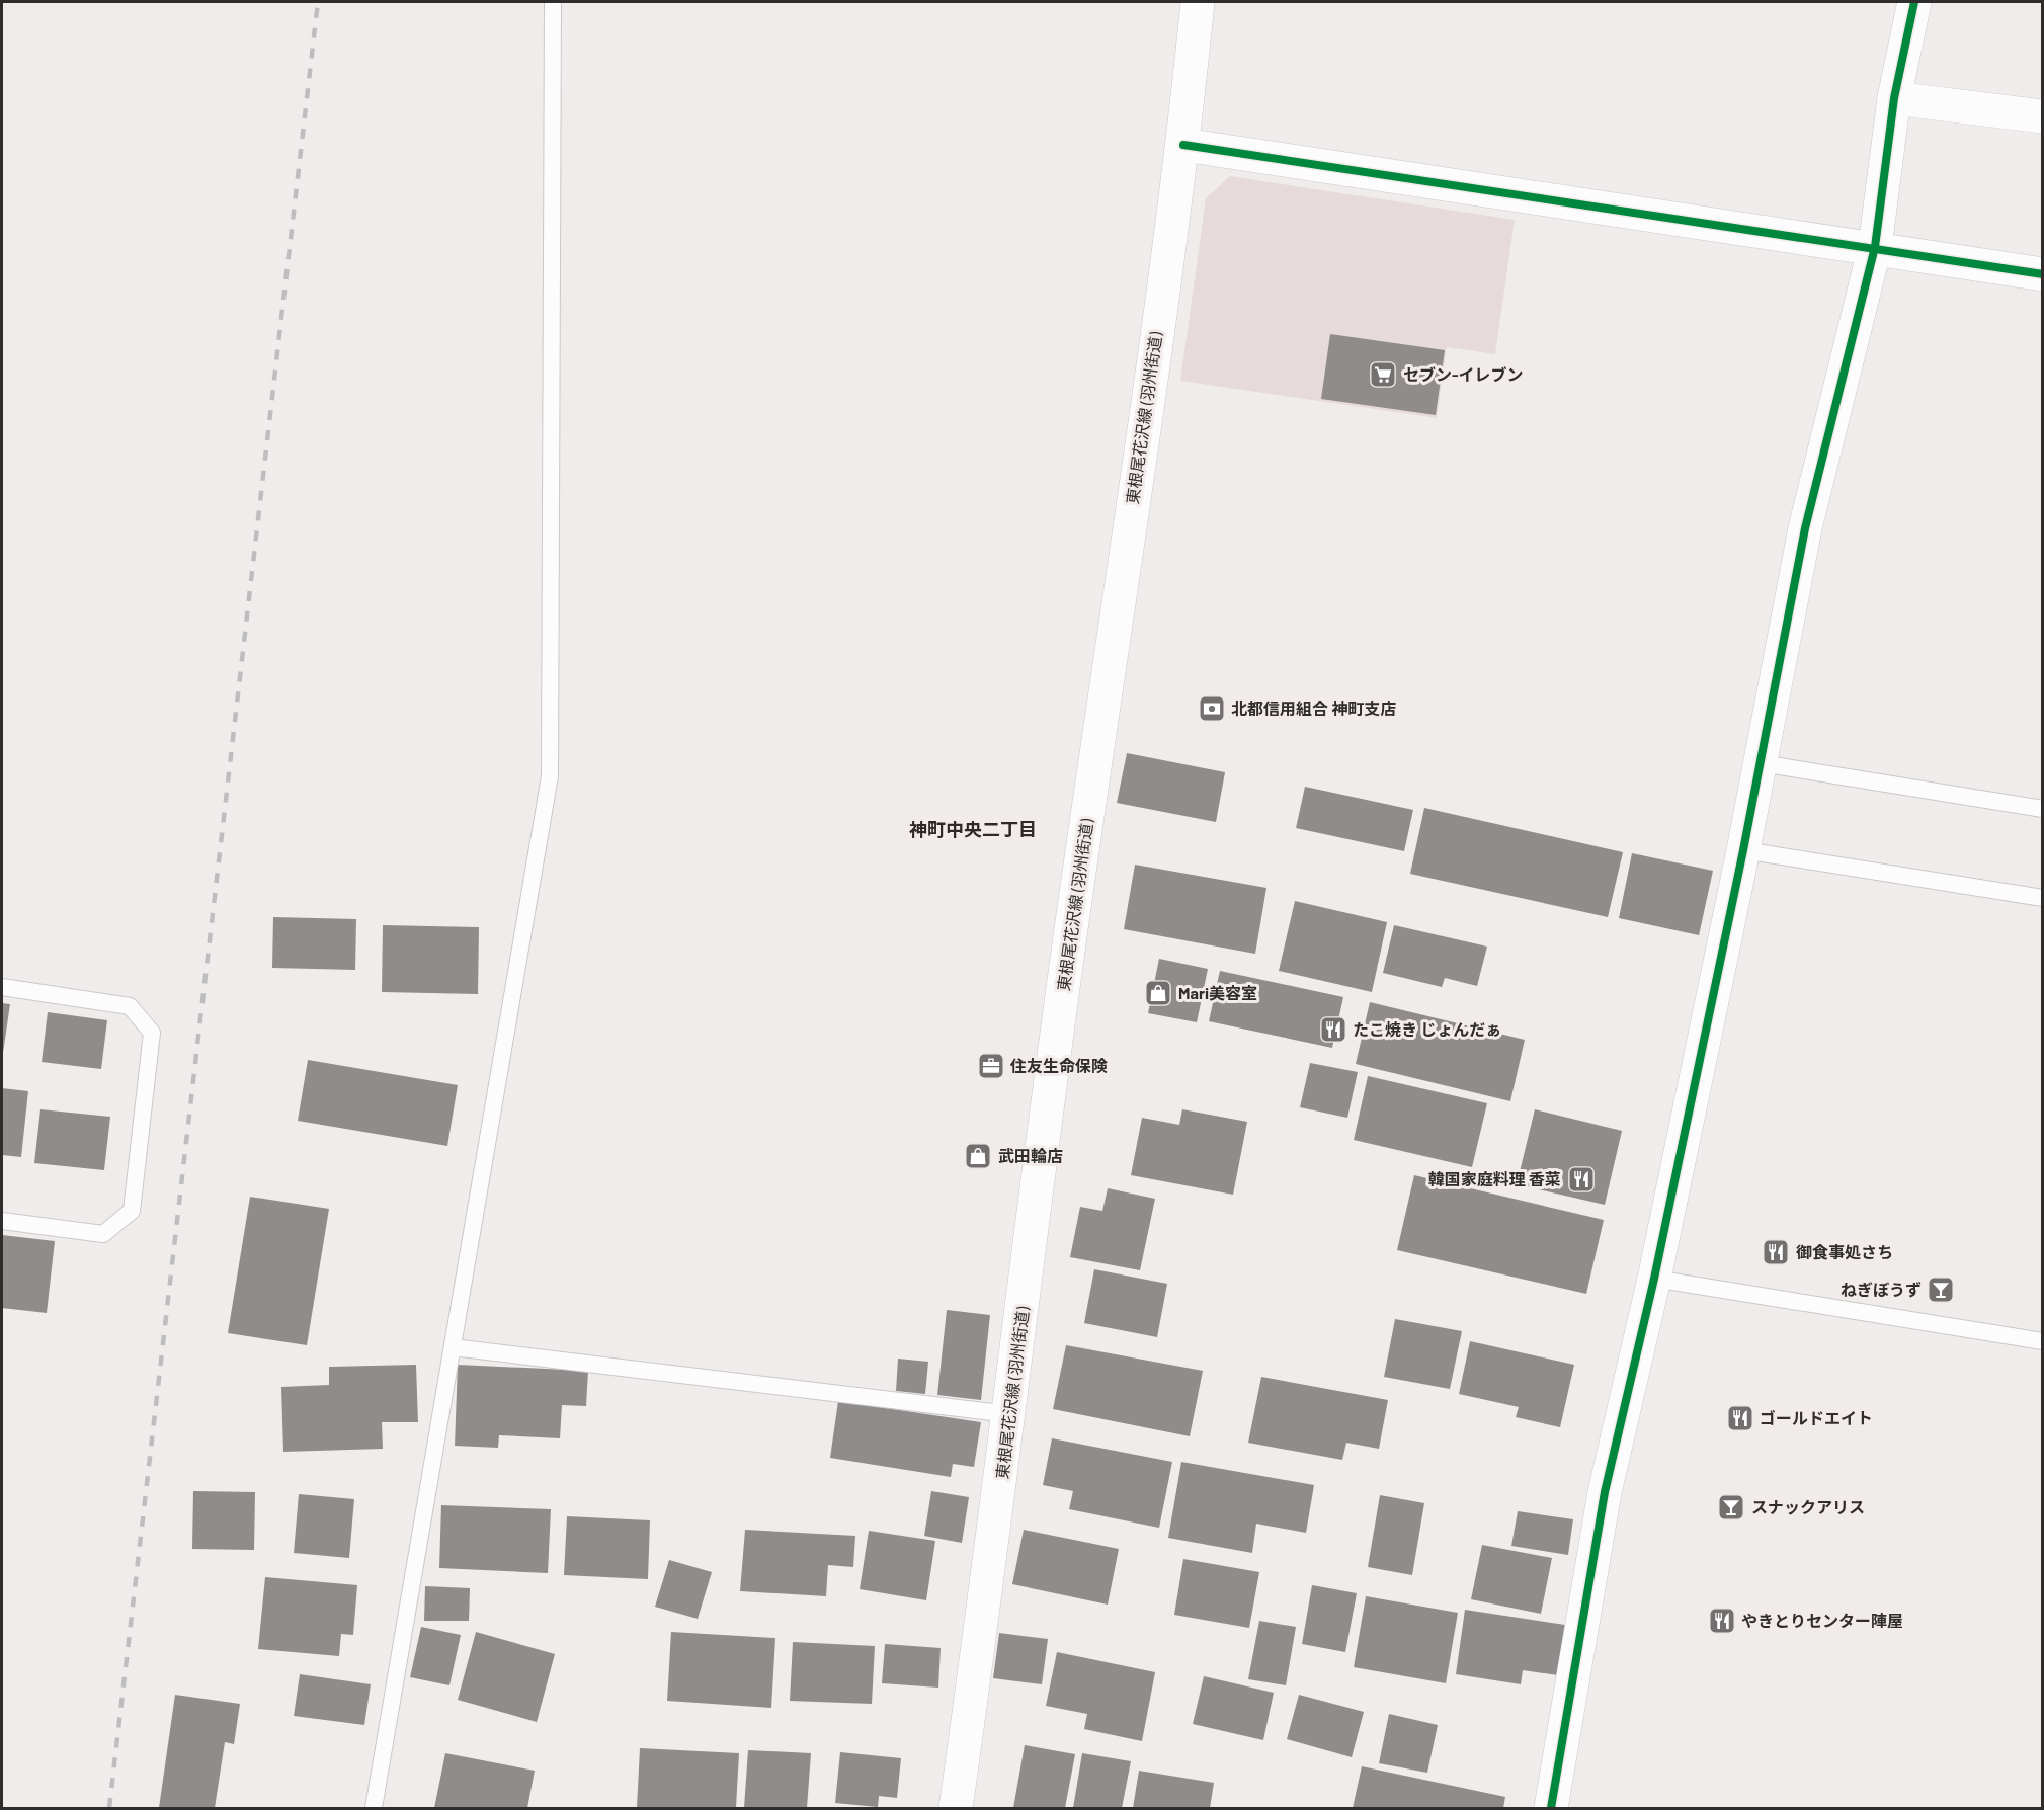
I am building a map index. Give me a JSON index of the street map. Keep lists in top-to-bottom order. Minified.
{"streets":{"street":["東根尾花沢線 (羽州街道)"]},"districts":["神町中央二丁目"],"places":{"supermarket":["セブン-イレブン"],"bank":["北都信用組合 神町支店"],"shop":["Mari美容室","武田輪店"],"restaurant":["たこ焼き じょんだぁ","韓国家庭料理 香菜","御食事処さち","ゴールドエイト","やきとりセンター陣屋"],"office":["住友生命保険"],"bar":["ねぎぼうず","スナックアリス"]}}
